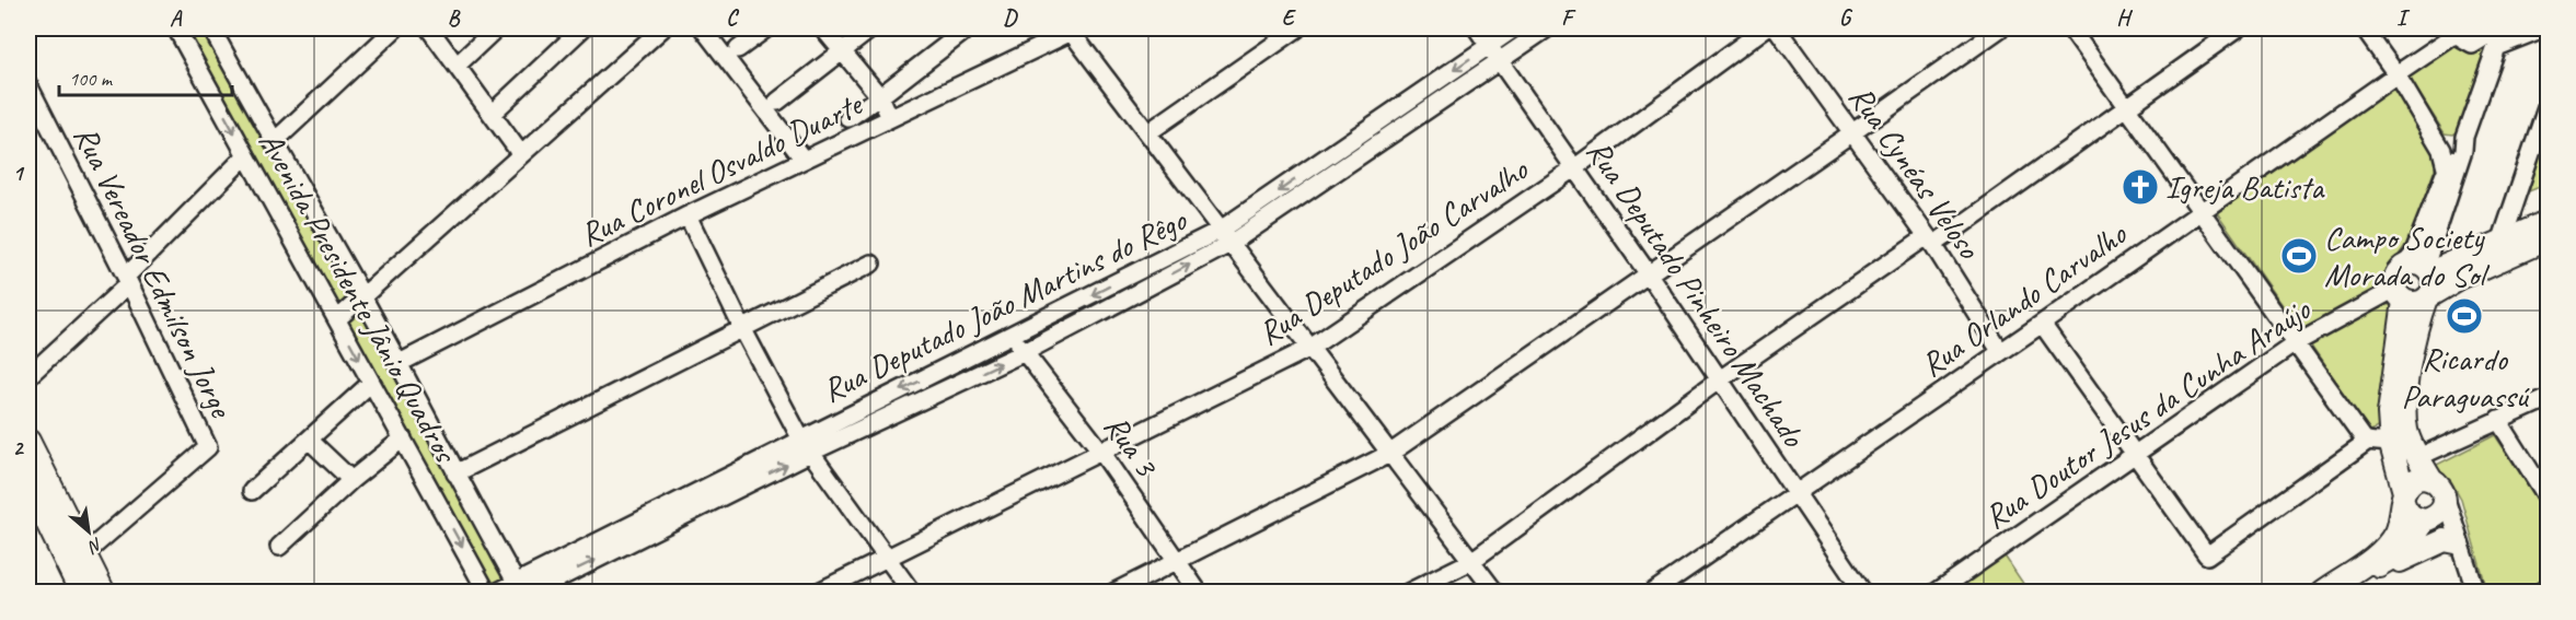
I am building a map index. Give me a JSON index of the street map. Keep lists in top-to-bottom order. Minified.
{"streets":{"street":["Rua Coronel Osvaldo Duarte","Rua Cynéas Veloso","Rua Deputado João Carvalho","Rua Vereador Edmilson Jorge","Rua Deputado Pinheiro Machado","Avenida Presidente Jânio Quadros","Rua Orlando Carvalho","Rua Deputado João Martins do Rêgo","Rua Doutor Jesus da Cunha Araújo","Rua 3"]},"crossings":[["Rua Coronel Osvaldo Duarte","Avenida Presidente Jânio Quadros"],["Rua Cynéas Veloso","Rua Orlando Carvalho"],["Rua Deputado João Carvalho","Rua Deputado Pinheiro Machado"],["Rua Deputado João Carvalho","Rua 3"],["Rua Deputado Pinheiro Machado","Rua Orlando Carvalho"],["Rua Deputado Pinheiro Machado","Rua Deputado João Martins do Rêgo"],["Avenida Presidente Jânio Quadros","Rua Deputado João Martins do Rêgo"],["Rua Deputado João Martins do Rêgo","Rua 3"]],"places":{"church":["Igreja Batista"],"sports":["Campo Society Morada do Sol","Ricardo Paraguassú"]},"scale_bar":"100 m","north":"bottom right","grid":{"columns":["A","B","C","D","E","F","G","H","I"],"rows":["1","2"]}}
